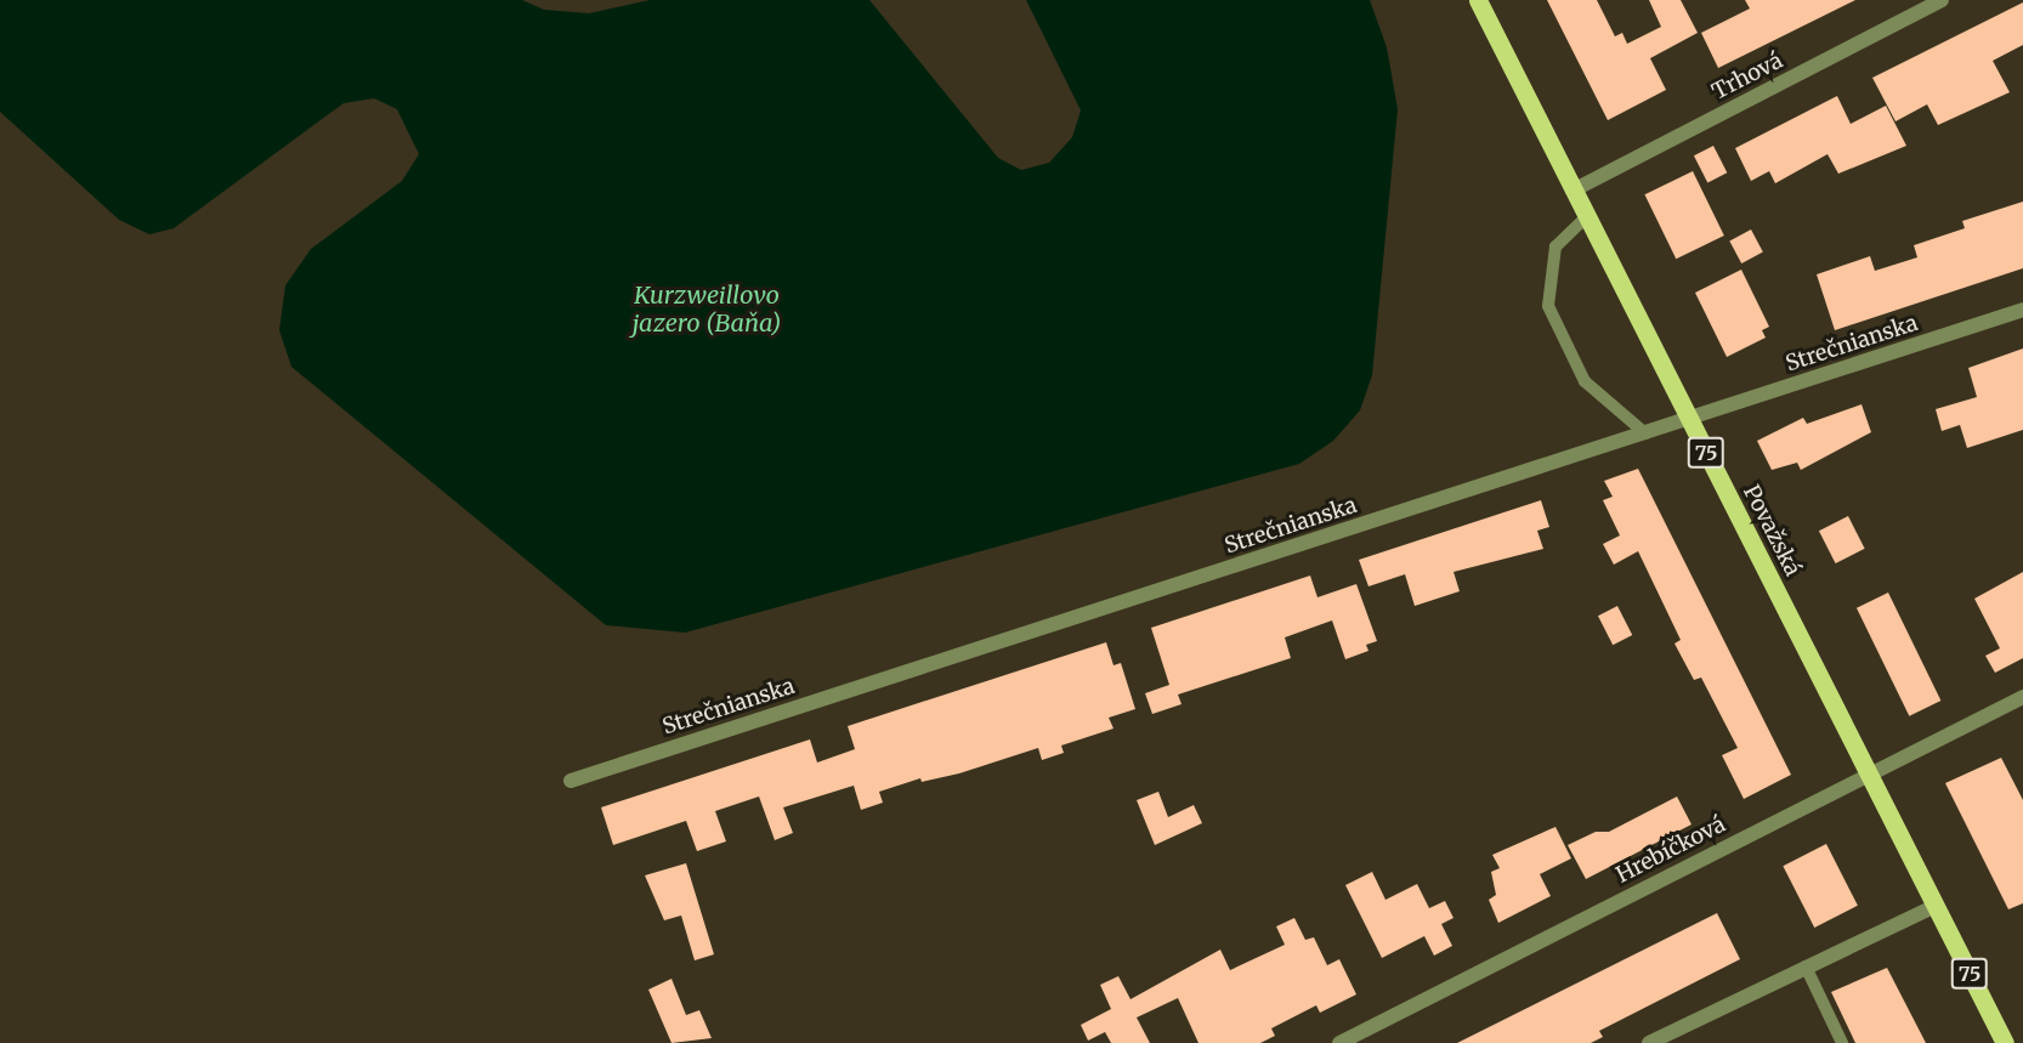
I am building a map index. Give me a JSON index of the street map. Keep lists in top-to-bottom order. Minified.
{"streets":{"main road":["75","Považská"],"street":["Trhová","Strečnianska","Hrebíčková"]},"crossings":[["Trhová","Považská"],["Strečnianska","Považská"],["Považská","Hrebíčková"]],"water":["Kurzweillovo jazero (Baňa)"]}
